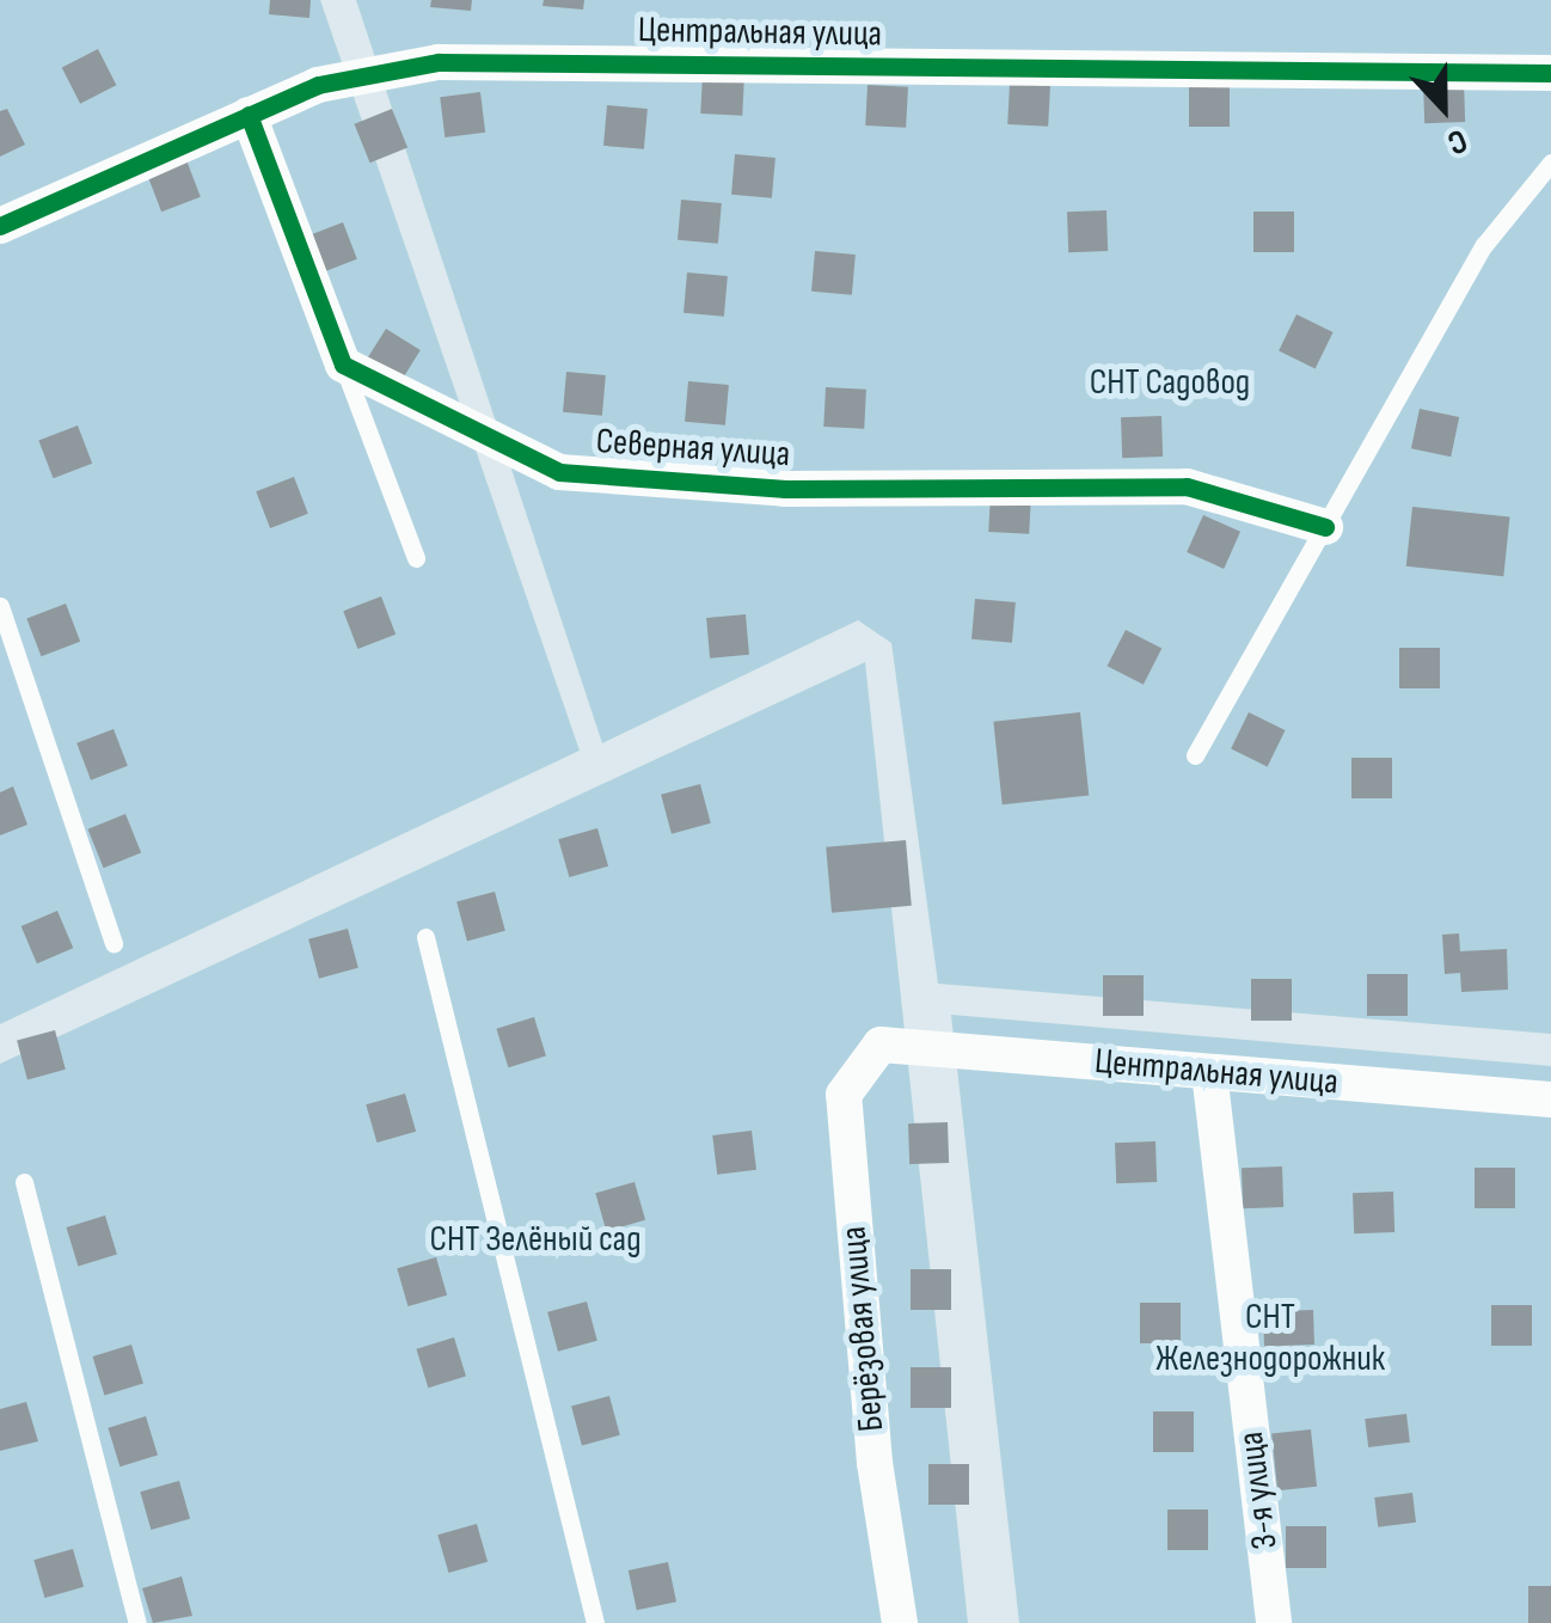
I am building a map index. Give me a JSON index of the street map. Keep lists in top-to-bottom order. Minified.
{"streets":{"street":["Центральная улица","Северная улица","Берёзовая улица","3-я улица"]},"crossings":[["Центральная улица","Берёзовая улица"],["Центральная улица","3-я улица"]],"parks":["СНТ Садовод","СНТ Зелёный сад","СНТ Железнодорожник"],"north":"bottom"}
